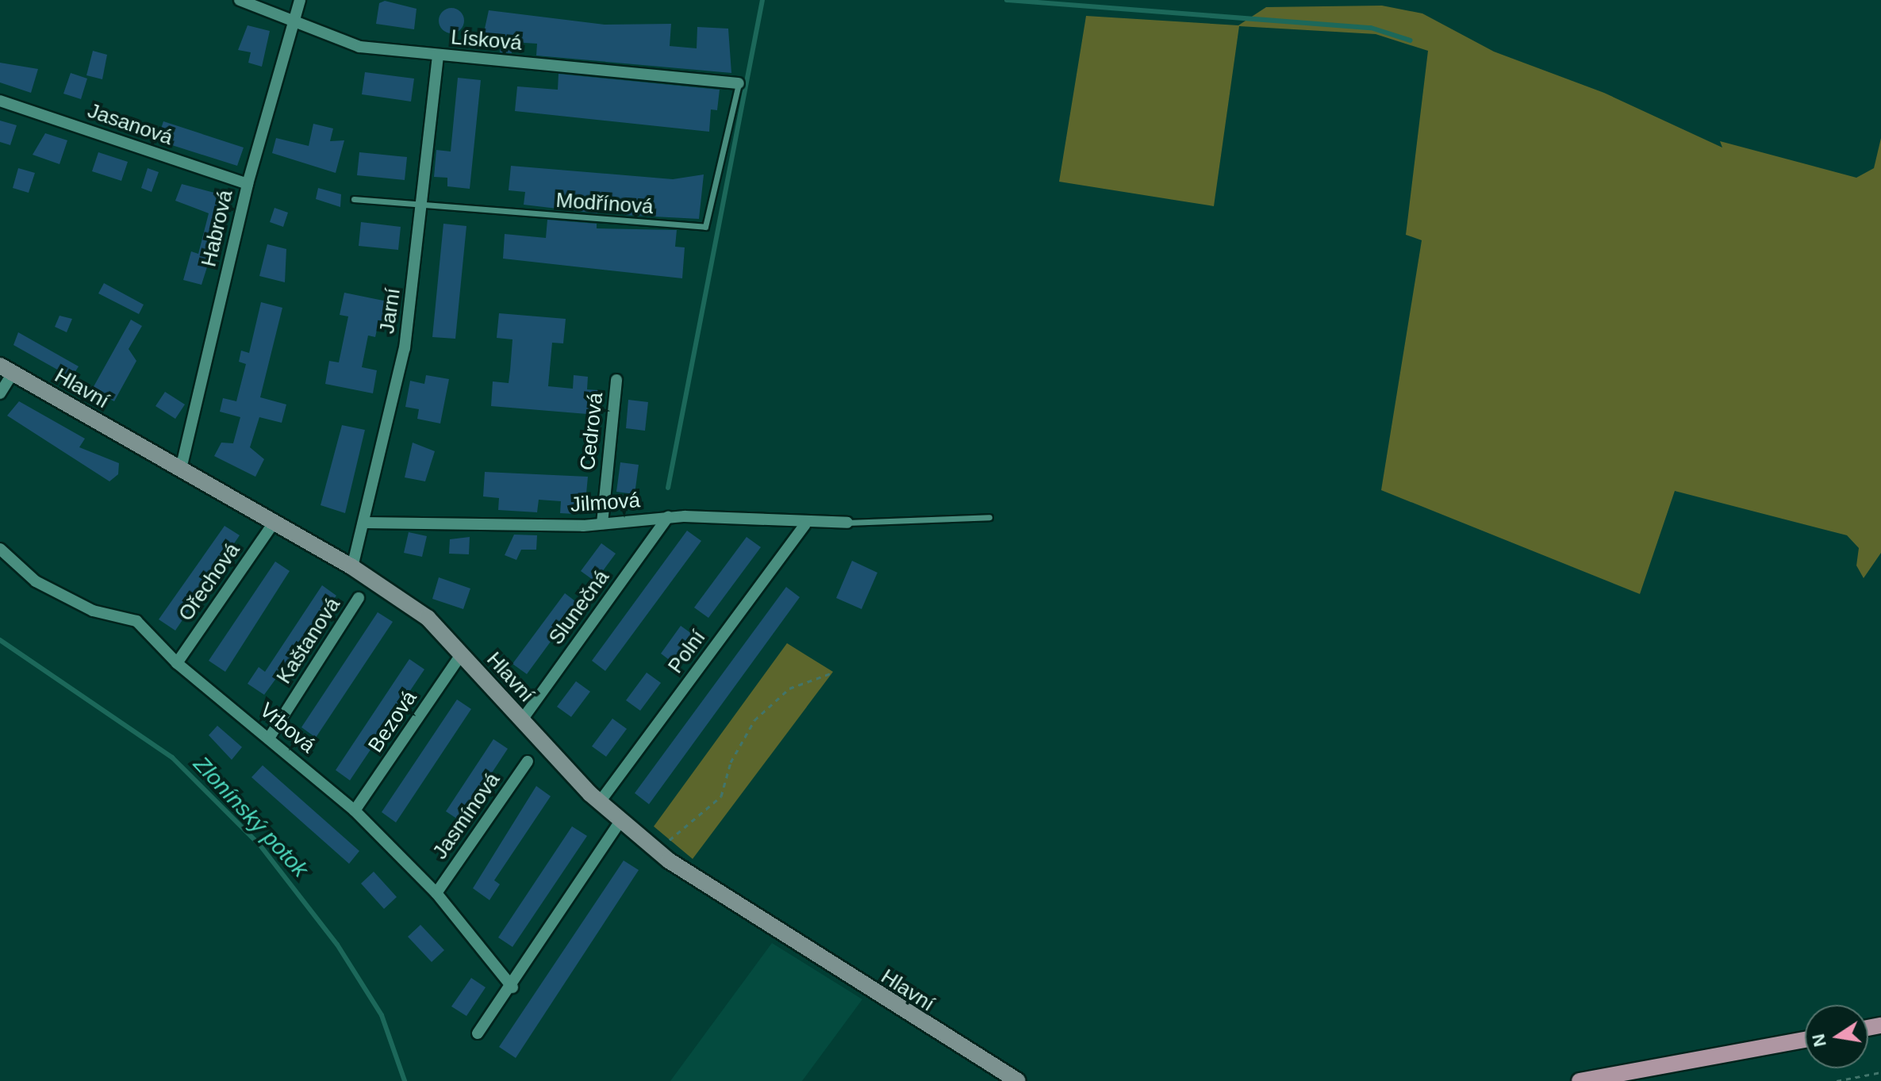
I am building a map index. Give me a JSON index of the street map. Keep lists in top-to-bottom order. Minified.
{"streets":{"street":["Lísková","Jasanová","Habrová","Jarní","Hlavní","Cedrová","Jilmová","Ořechová","Slunečná","Kaštanová","Polní","Bezová","Vrbová","Jasmínová"],"lane":["Modřínová"]},"crossings":[["Lísková","Modřínová"],["Lísková","Habrová"],["Lísková","Jarní"],["Jasanová","Habrová"],["Modřínová","Jarní"],["Habrová","Hlavní"],["Jarní","Hlavní"],["Jarní","Jilmová"],["Hlavní","Ořechová"],["Hlavní","Slunečná"],["Hlavní","Polní"],["Hlavní","Bezová"],["Cedrová","Jilmová"],["Jilmová","Slunečná"],["Jilmová","Polní"],["Ořechová","Vrbová"],["Kaštanová","Vrbová"],["Bezová","Vrbová"],["Vrbová","Jasmínová"]],"water":["Zlonínský potok"],"north":"left"}
